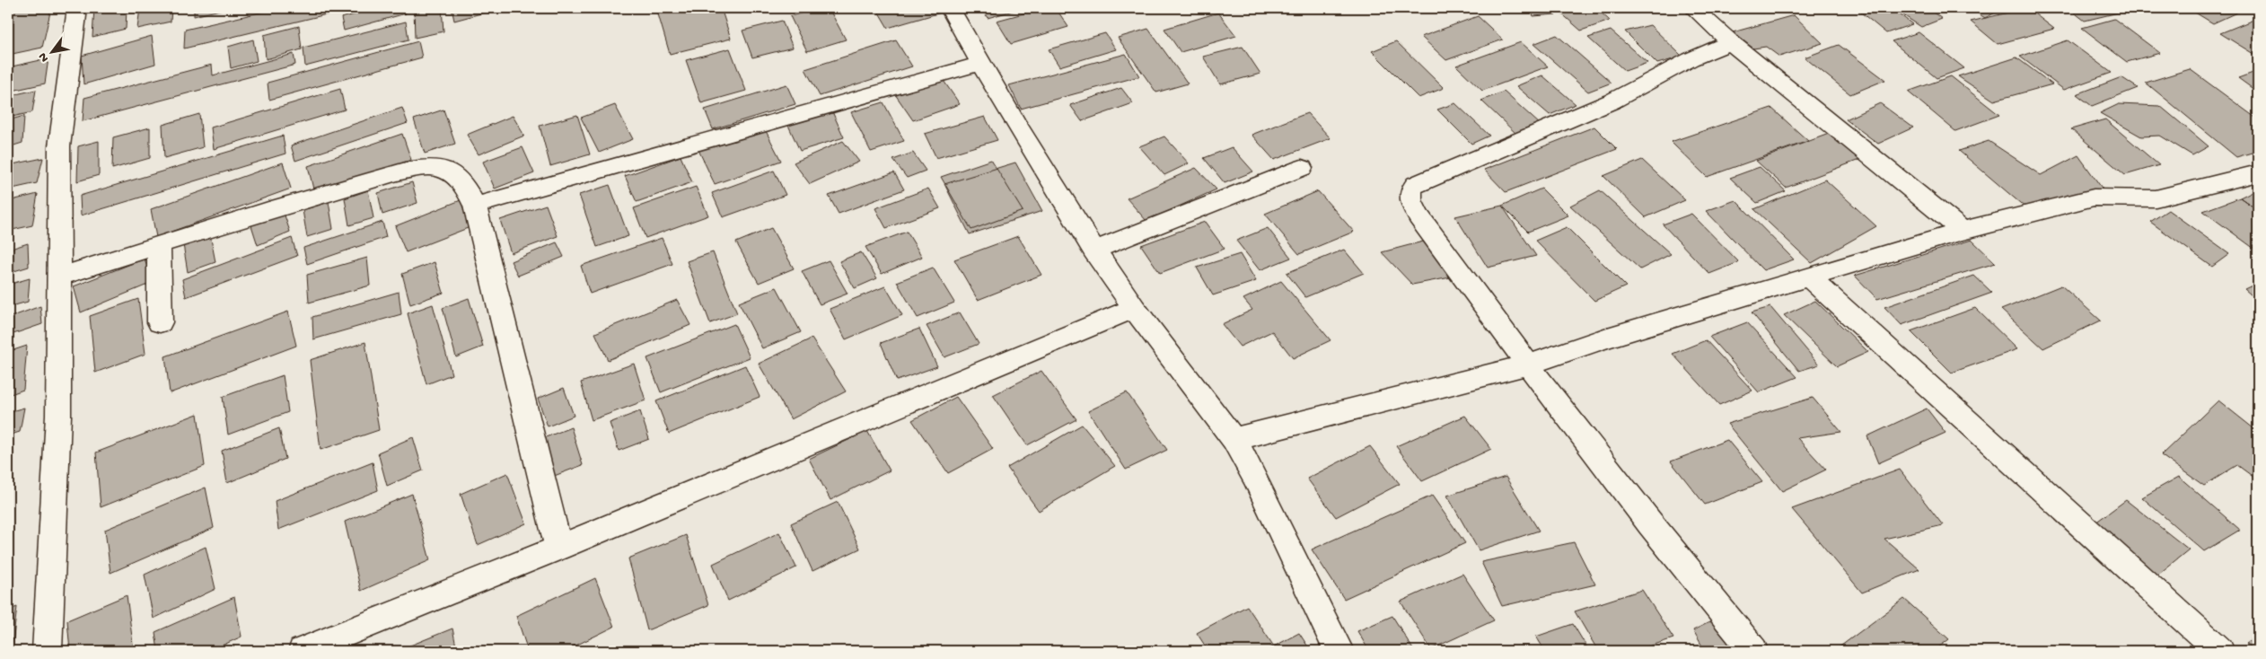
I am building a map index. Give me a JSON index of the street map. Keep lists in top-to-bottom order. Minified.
{"north":"bottom left"}
